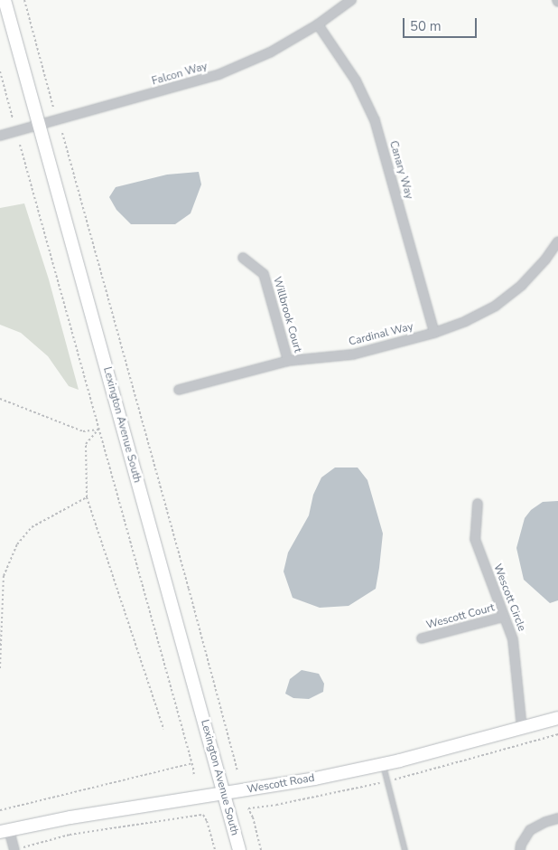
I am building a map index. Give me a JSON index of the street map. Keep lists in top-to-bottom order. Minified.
{"streets":{"street":["Falcon Way","Canary Way","Willbrook Court","Cardinal Way","Lexington Avenue South","Wescott Circle","Wescott Court","Wescott Road"]},"crossings":[["Falcon Way","Canary Way"],["Falcon Way","Lexington Avenue South"],["Canary Way","Cardinal Way"],["Willbrook Court","Cardinal Way"],["Lexington Avenue South","Wescott Road"],["Wescott Circle","Wescott Court"],["Wescott Circle","Wescott Road"]],"scale_bar":"50 m"}
